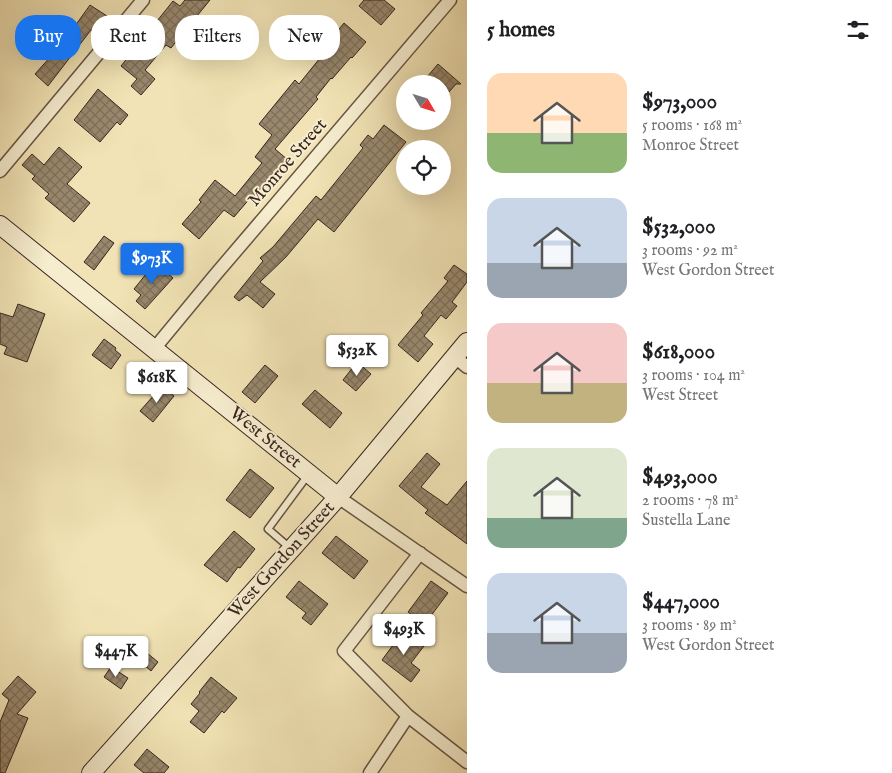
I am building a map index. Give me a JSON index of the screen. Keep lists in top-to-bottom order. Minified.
{"streets":{"street":["Monroe Street","West Street","West Gordon Street"]},"crossings":[["Monroe Street","West Street"],["West Street","West Gordon Street"]],"north":"bottom right","page":{"heading":"5 homes","chip":["Buy","Rent","Filters","New"],"list":[{"name":"$973,000","note":"5 rooms · 168 m² · Monroe Street"},{"name":"$532,000","note":"3 rooms · 92 m² · West Gordon Street"},{"name":"$618,000","note":"3 rooms · 104 m² · West Street"},{"name":"$493,000","note":"2 rooms · 78 m² · Sustella Lane"},{"name":"$447,000","note":"3 rooms · 89 m² · West Gordon Street"}],"price":["$973K","$532K","$618K","$493K","$447K"]}}
